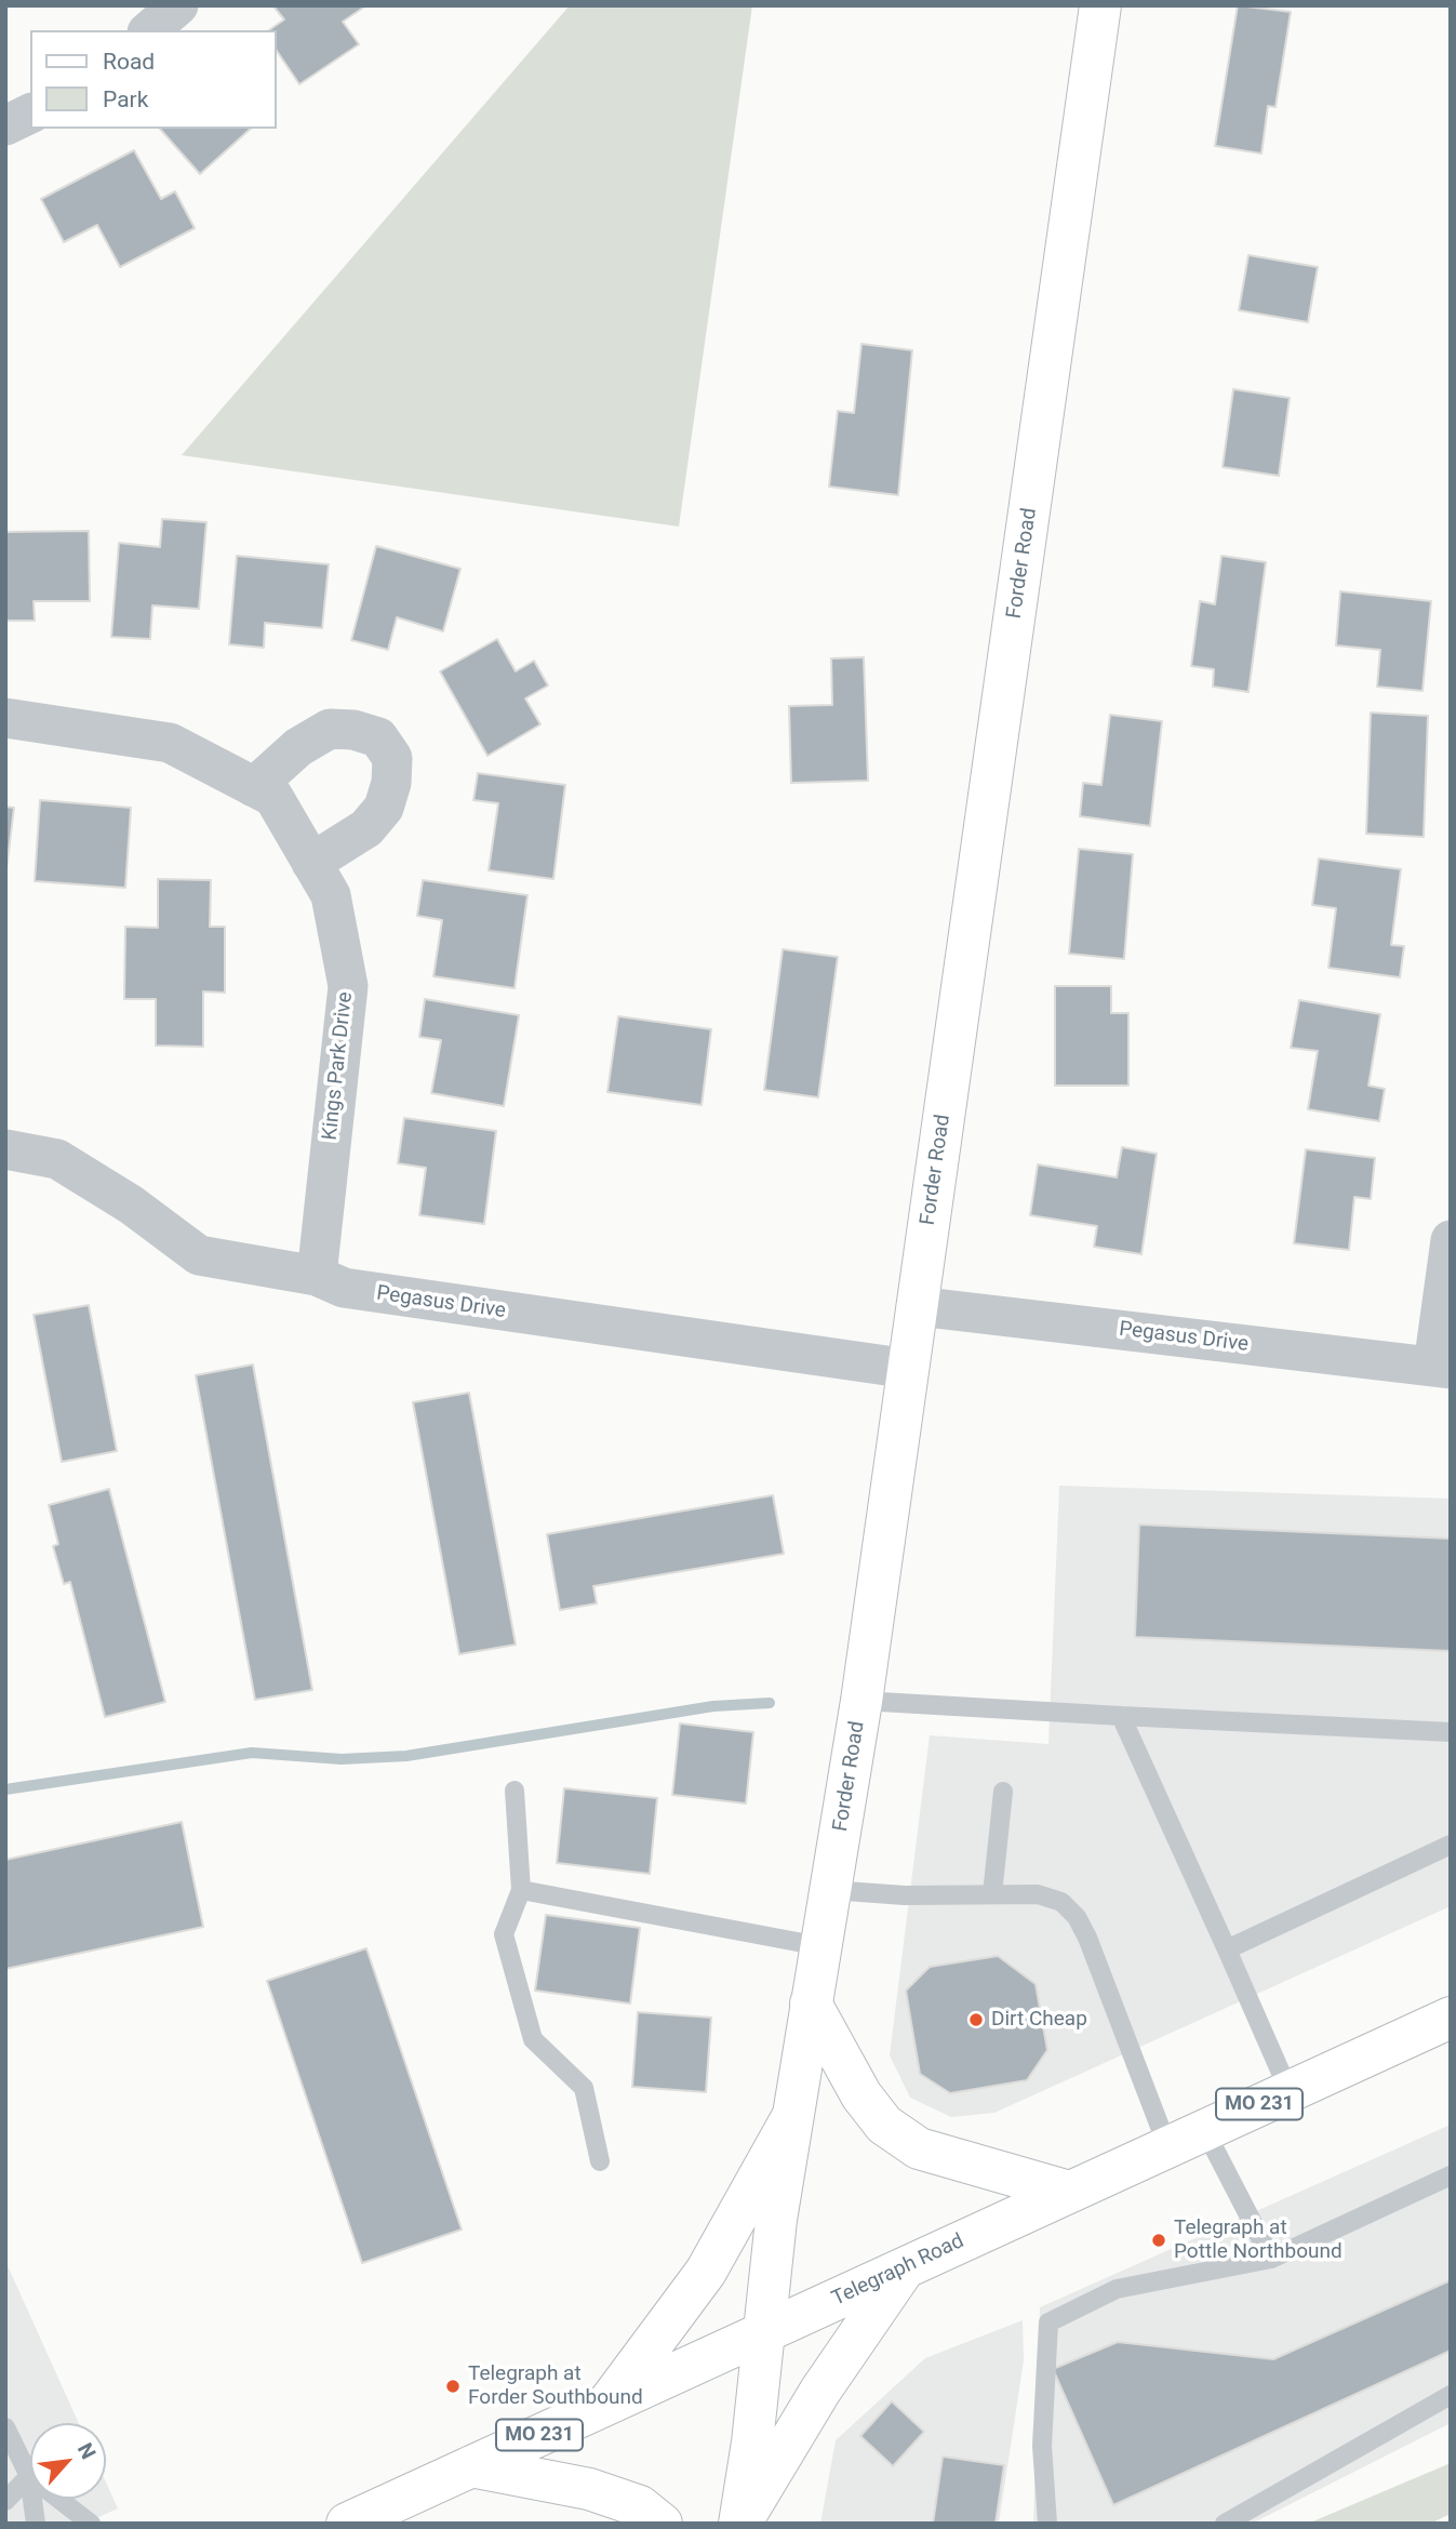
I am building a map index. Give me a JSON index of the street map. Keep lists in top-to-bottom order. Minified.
{"streets":{"main road":["Forder Road","MO 231","Telegraph Road"],"street":["Kings Park Drive","Pegasus Drive"]},"crossings":[["Forder Road","Pegasus Drive"],["Forder Road","Telegraph Road"],["Kings Park Drive","Pegasus Drive"]],"places":["Dirt Cheap","Telegraph at Pottle Northbound","Telegraph at Forder Southbound"],"legend":["Road","Park"],"north":"top right"}
